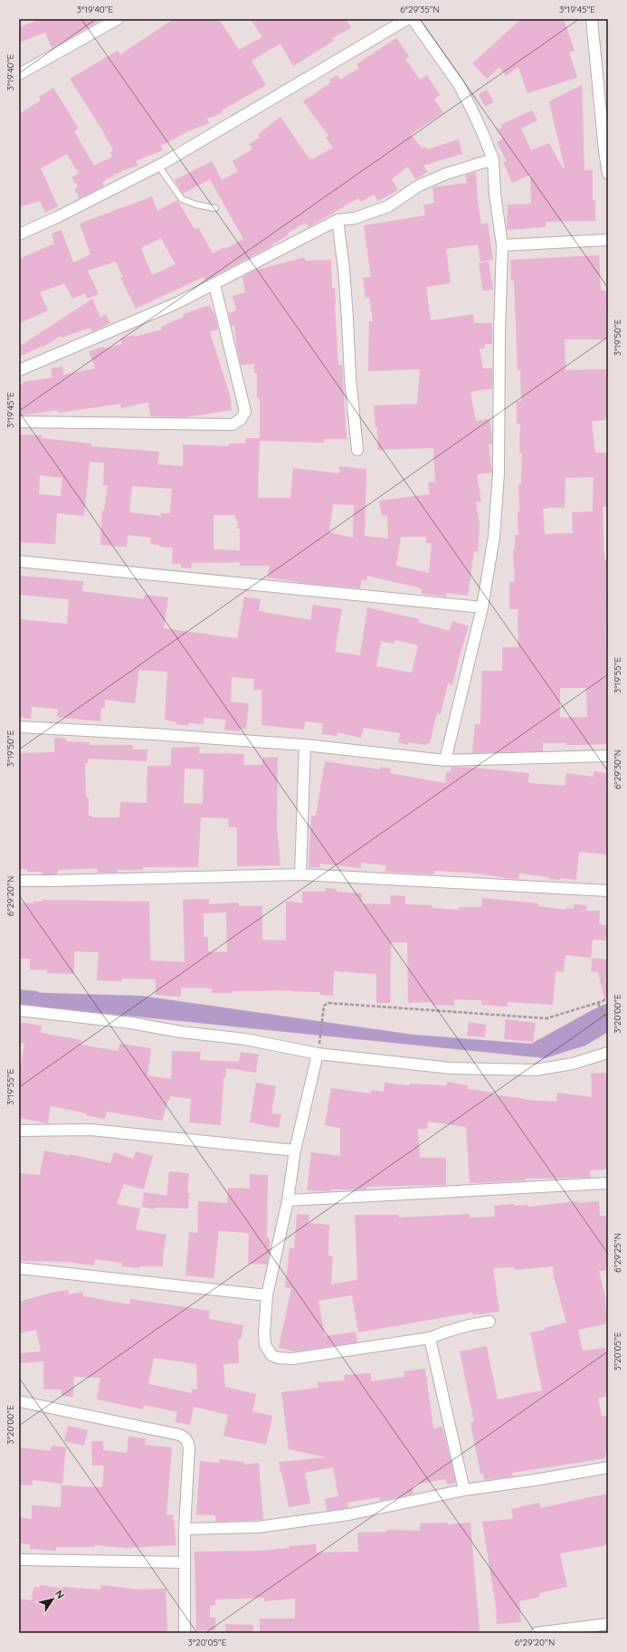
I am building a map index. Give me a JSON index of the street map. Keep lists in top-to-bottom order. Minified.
{"north":"top right","coordinates":["3°19'40\"E","6°29'35\"N","3°19'45\"E","3°19'50\"E","3°19'55\"E","6°29'30\"N","6°29'20\"N","3°20'00\"E","6°29'25\"N","3°20'05\"E"]}
